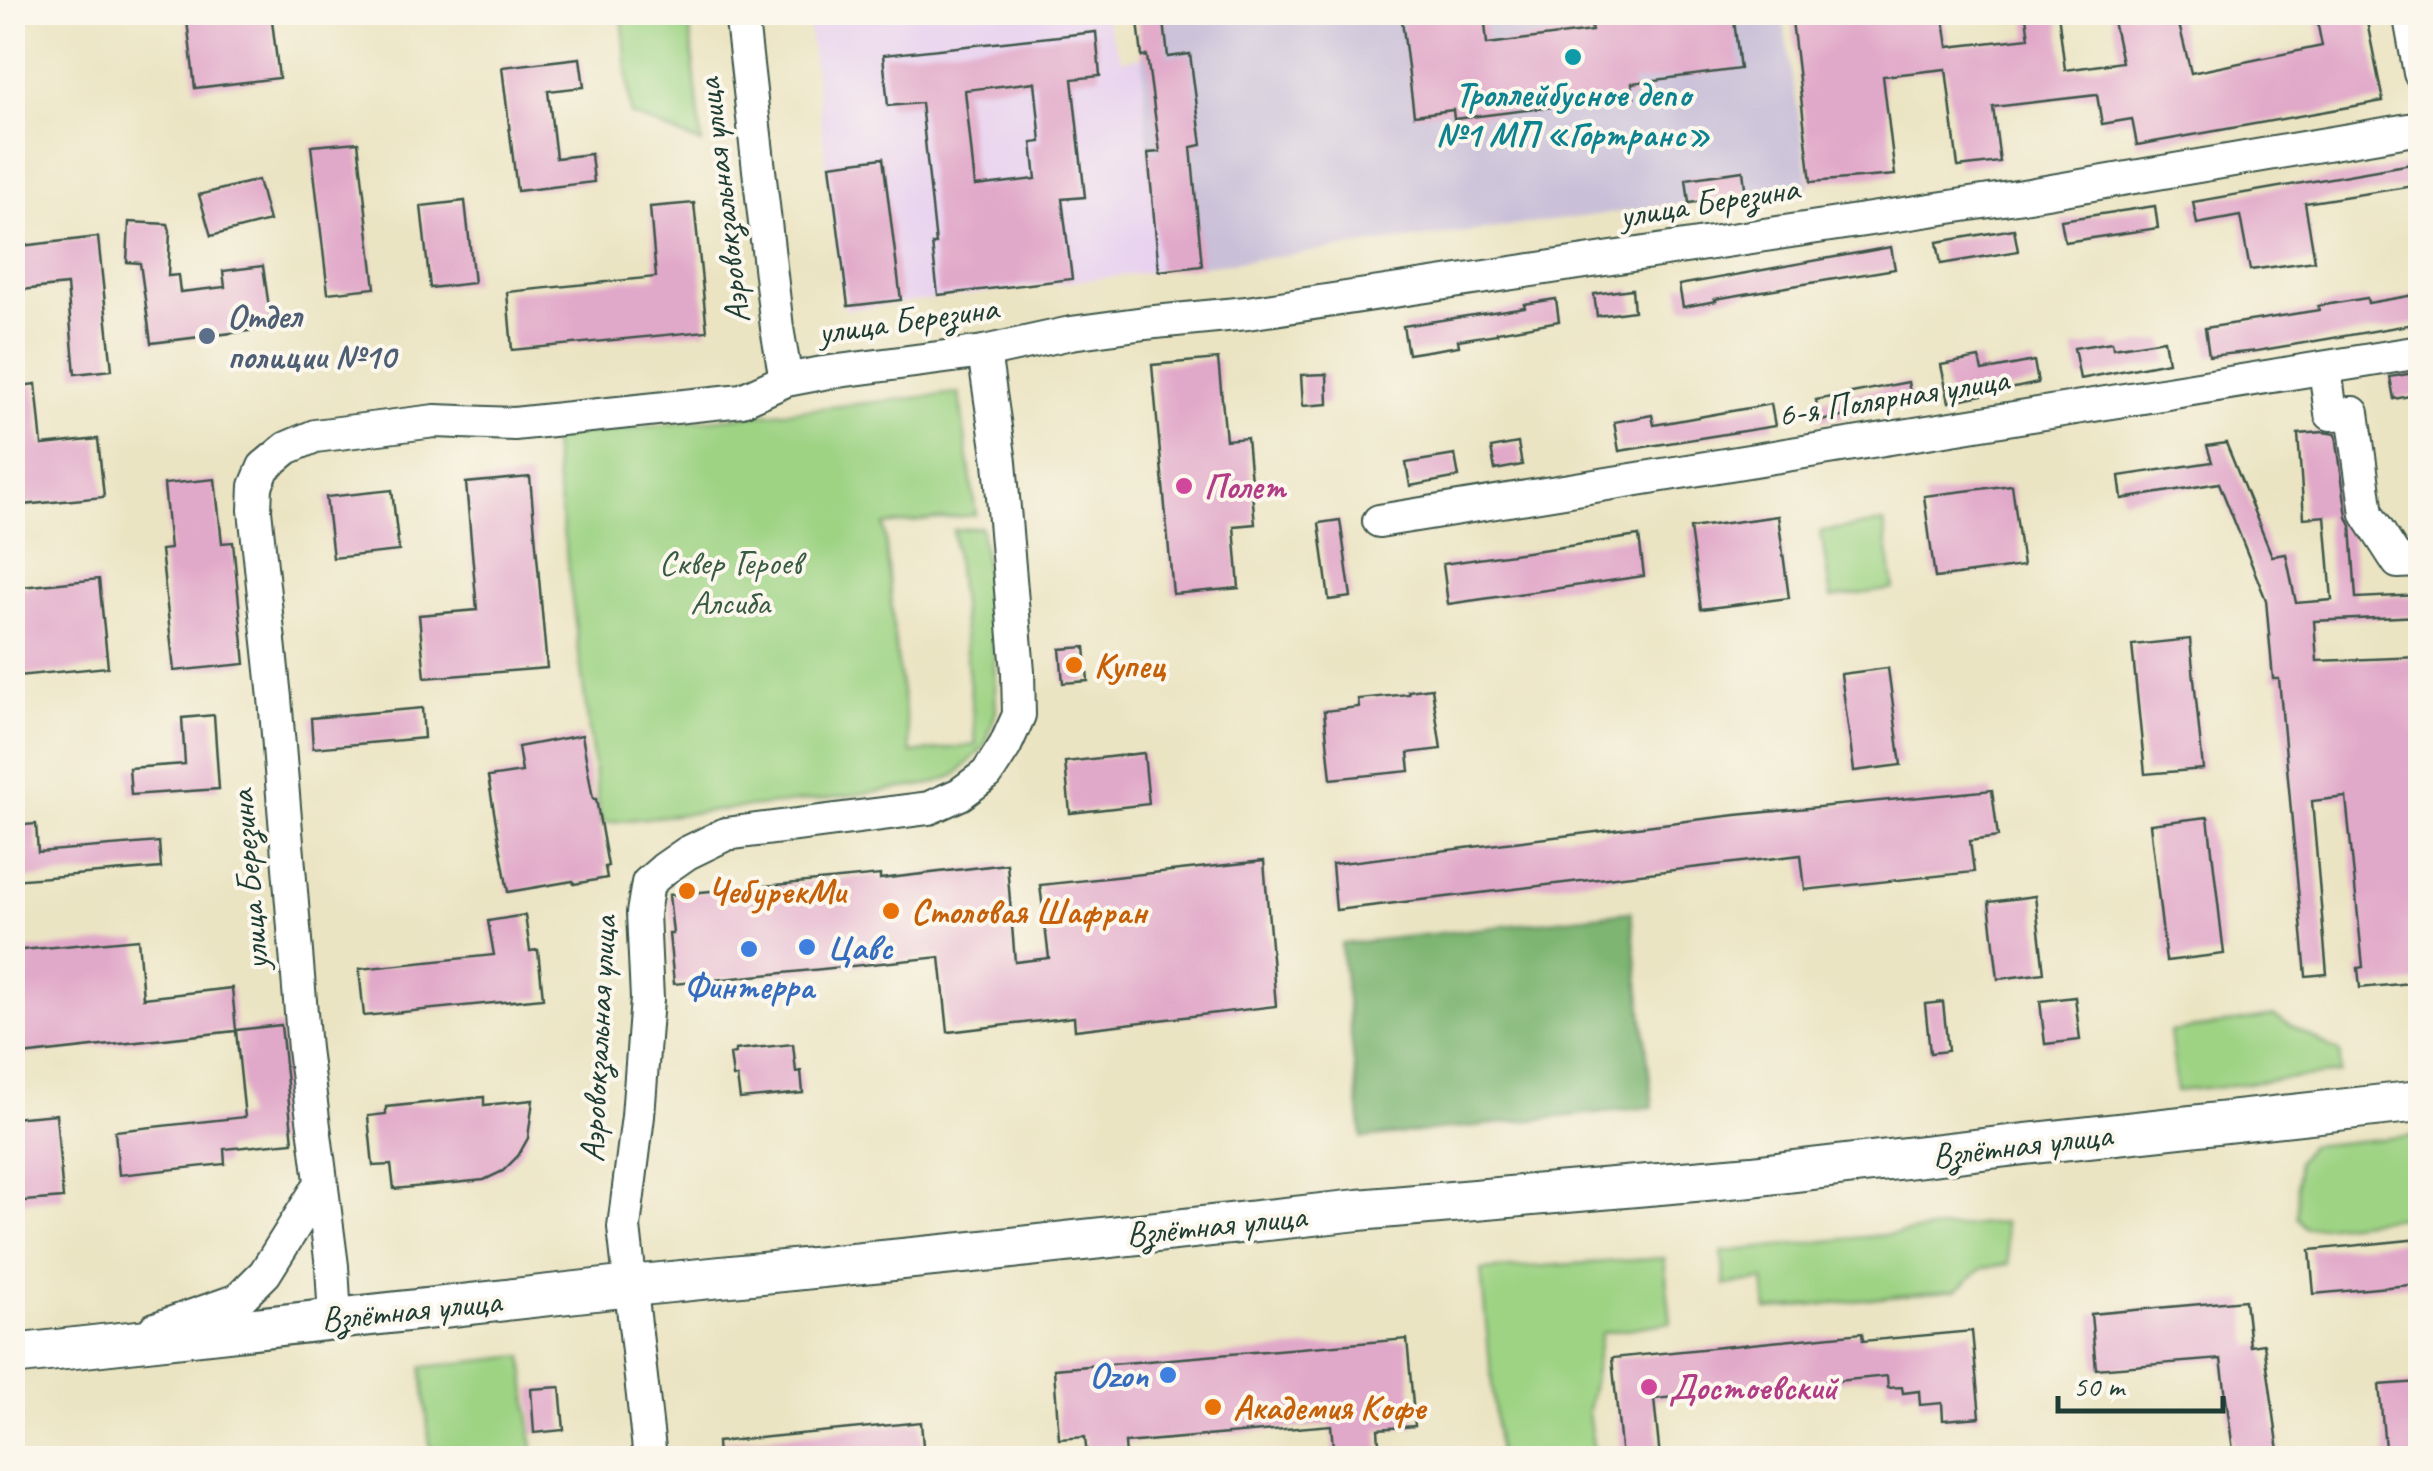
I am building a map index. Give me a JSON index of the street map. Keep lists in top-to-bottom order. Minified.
{"streets":{"main road":["Взлётная улица"],"street":["Аэровокзальная улица","улица Березина","6-я Полярная улица"]},"crossings":[["Аэровокзальная улица","улица Березина"],["Аэровокзальная улица","Взлётная улица"],["улица Березина","Взлётная улица"]],"parks":["Сквер Героев Алсиба"],"places":["Троллейбусное депо №1 МП «Гортранс»","Отдел полиции №10","Полет","Купец","ЧебурекМи","Столовая Шафран","Цавс","Финтерра","Ozon","Достоевский","Академия Кофе"],"scale_bar":"50 m"}
